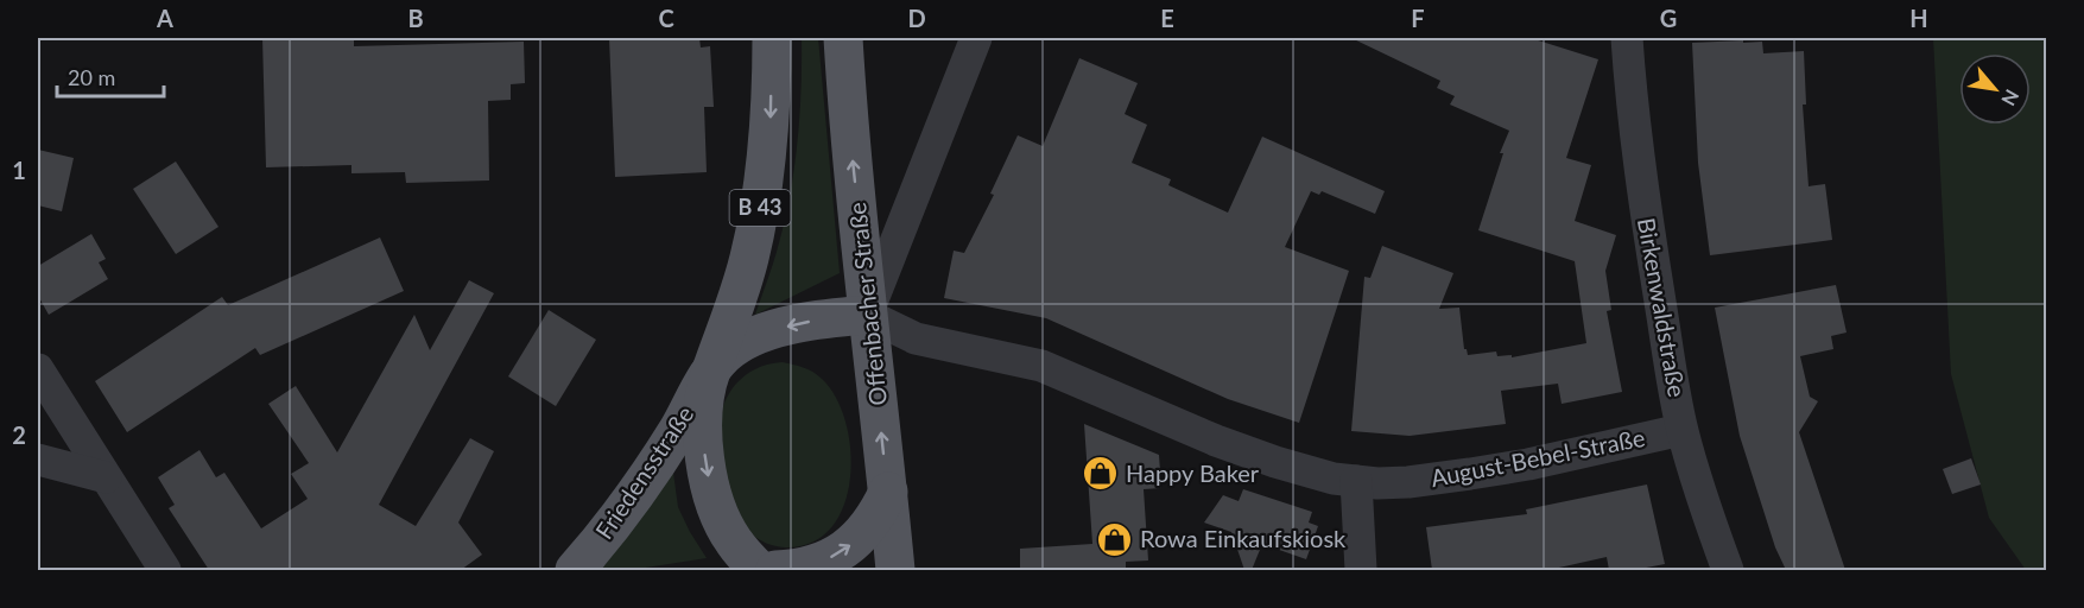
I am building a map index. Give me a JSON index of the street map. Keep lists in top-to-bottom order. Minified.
{"streets":{"main road":["B 43","Offenbacher Straße","Friedensstraße"],"street":["Birkenwaldstraße","August-Bebel-Straße"]},"crossings":[["B 43","Friedensstraße"],["Offenbacher Straße","August-Bebel-Straße"],["Birkenwaldstraße","August-Bebel-Straße"]],"places":{"shop":["Happy Baker","Rowa Einkaufskiosk"]},"scale_bar":"20 m","north":"bottom right","grid":{"columns":["A","B","C","D","E","F","G","H"],"rows":["1","2"]}}
